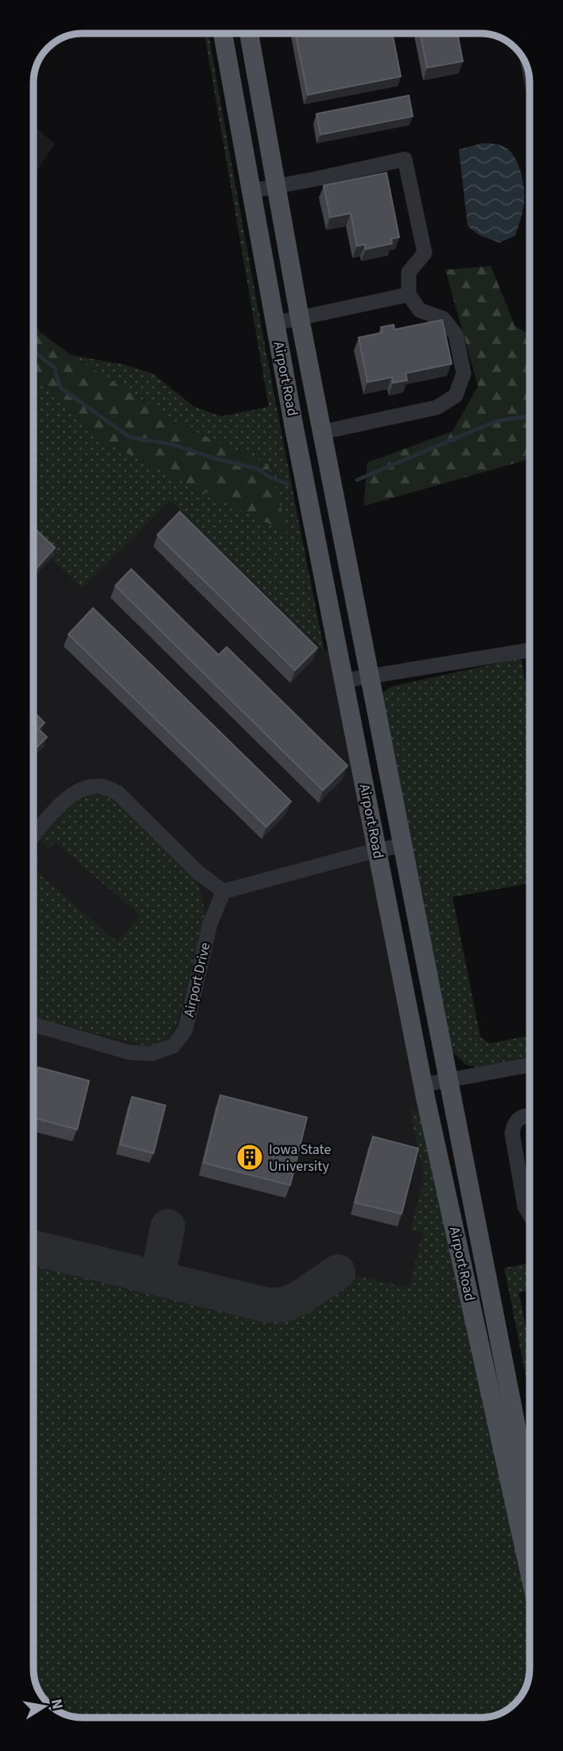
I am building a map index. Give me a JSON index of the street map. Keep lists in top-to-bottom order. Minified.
{"streets":{"main road":["Airport Road"],"street":["Airport Drive"]},"places":{"building":["Iowa State University"]},"north":"right"}
